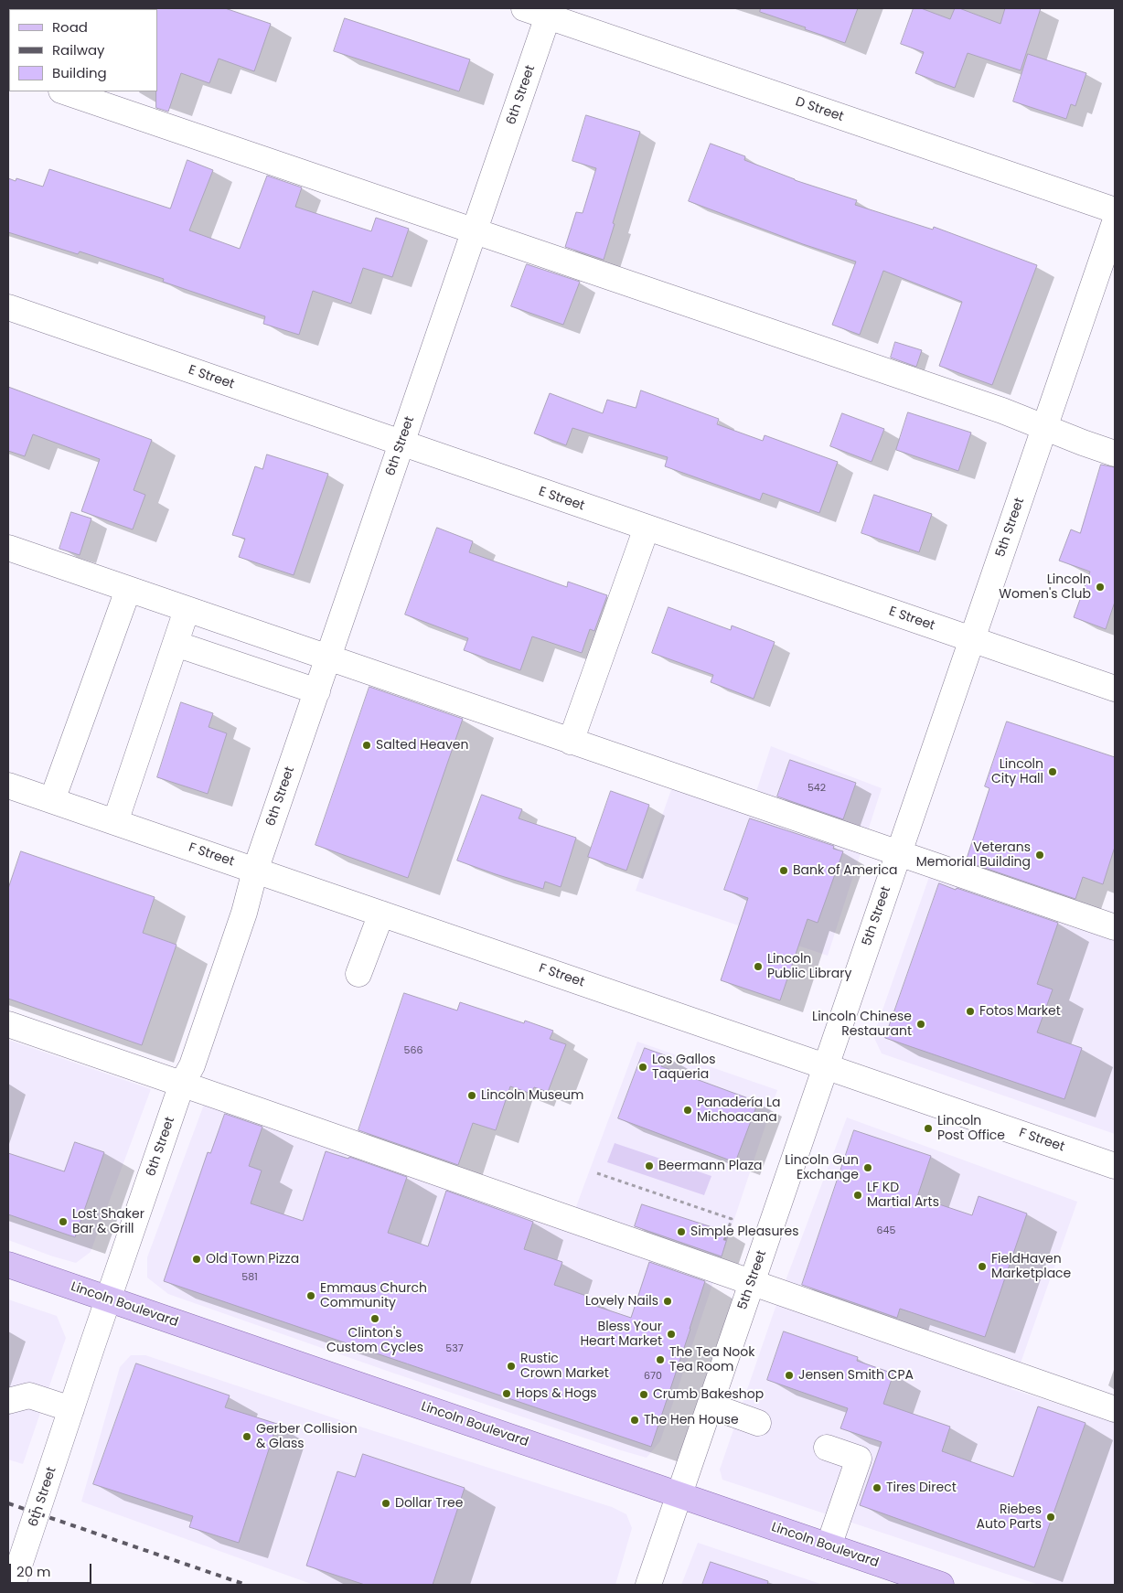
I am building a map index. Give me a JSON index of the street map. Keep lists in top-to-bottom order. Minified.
{"streets":{"main road":["Lincoln Boulevard"],"street":["6th Street","D Street","E Street","5th Street","F Street"]},"crossings":[["6th Street","D Street"],["6th Street","E Street"],["6th Street","F Street"],["6th Street","Lincoln Boulevard"],["E Street","5th Street"],["5th Street","F Street"],["5th Street","Lincoln Boulevard"]],"places":["Lincoln Women's Club","Salted Heaven","Lincoln City Hall","Veterans Memorial Building","Bank of America","Lincoln Public Library","Fotos Market","Lincoln Chinese Restaurant","Los Gallos Taqueria","Lincoln Museum","Panadería La Michoacana","Lincoln Post Office","Beermann Plaza","Lincoln Gun Exchange","LF KD Martial Arts","Lost Shaker Bar & Grill","Simple Pleasures","Old Town Pizza","FieldHaven Marketplace","Emmaus Church Community","Lovely Nails","Clinton's Custom Cycles","Bless Your Heart Market","The Tea Nook Tea Room","Rustic Crown Market","Jensen Smith CPA","Hops & Hogs","Crumb Bakeshop","The Hen House","Gerber Collision & Glass","Tires Direct","Dollar Tree","Riebes Auto Parts"],"house_numbers":["542","566","645","581","537","670"],"legend":["Road","Railway","Building"],"scale_bar":"20 m"}
